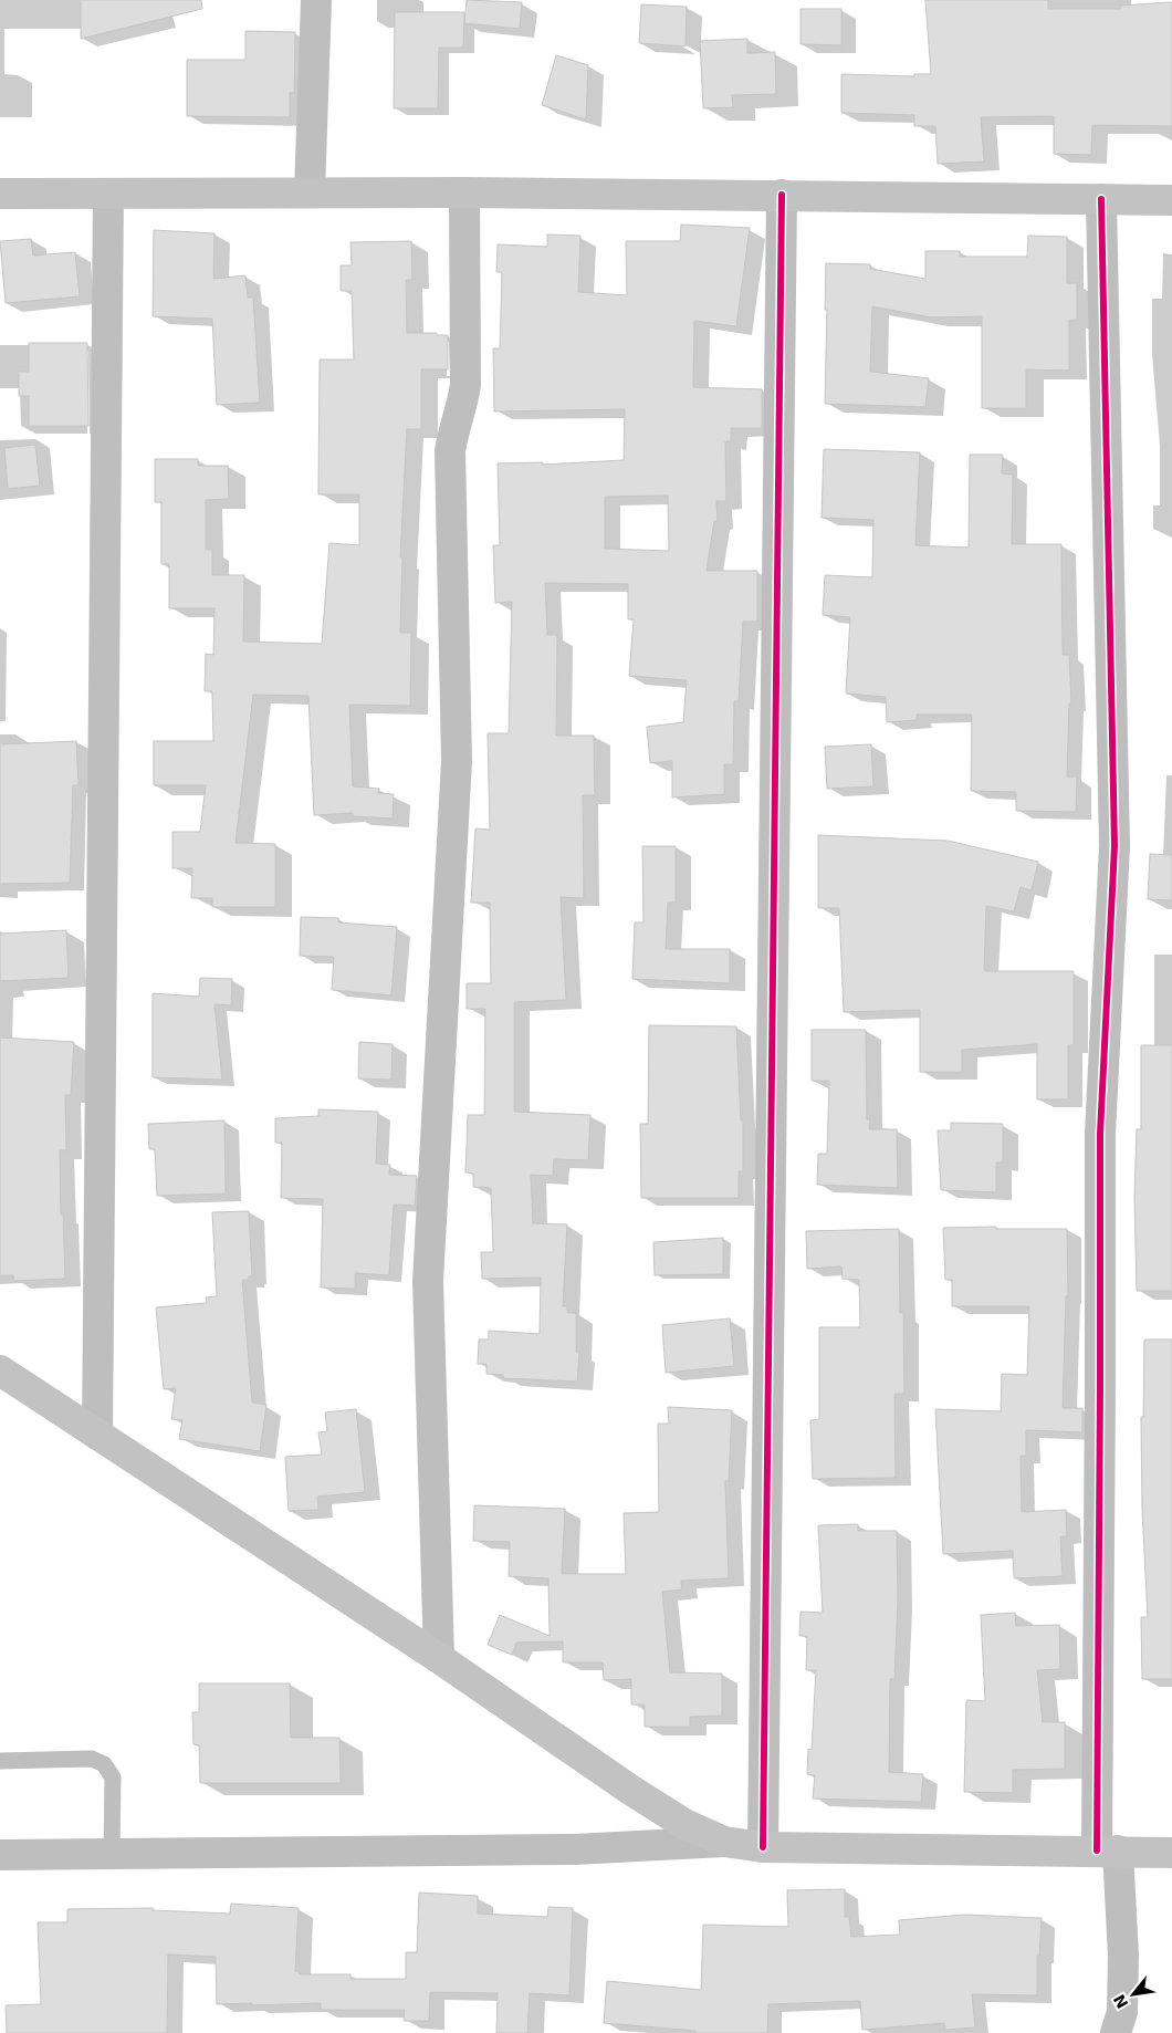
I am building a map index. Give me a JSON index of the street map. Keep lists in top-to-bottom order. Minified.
{"north":"bottom left"}
